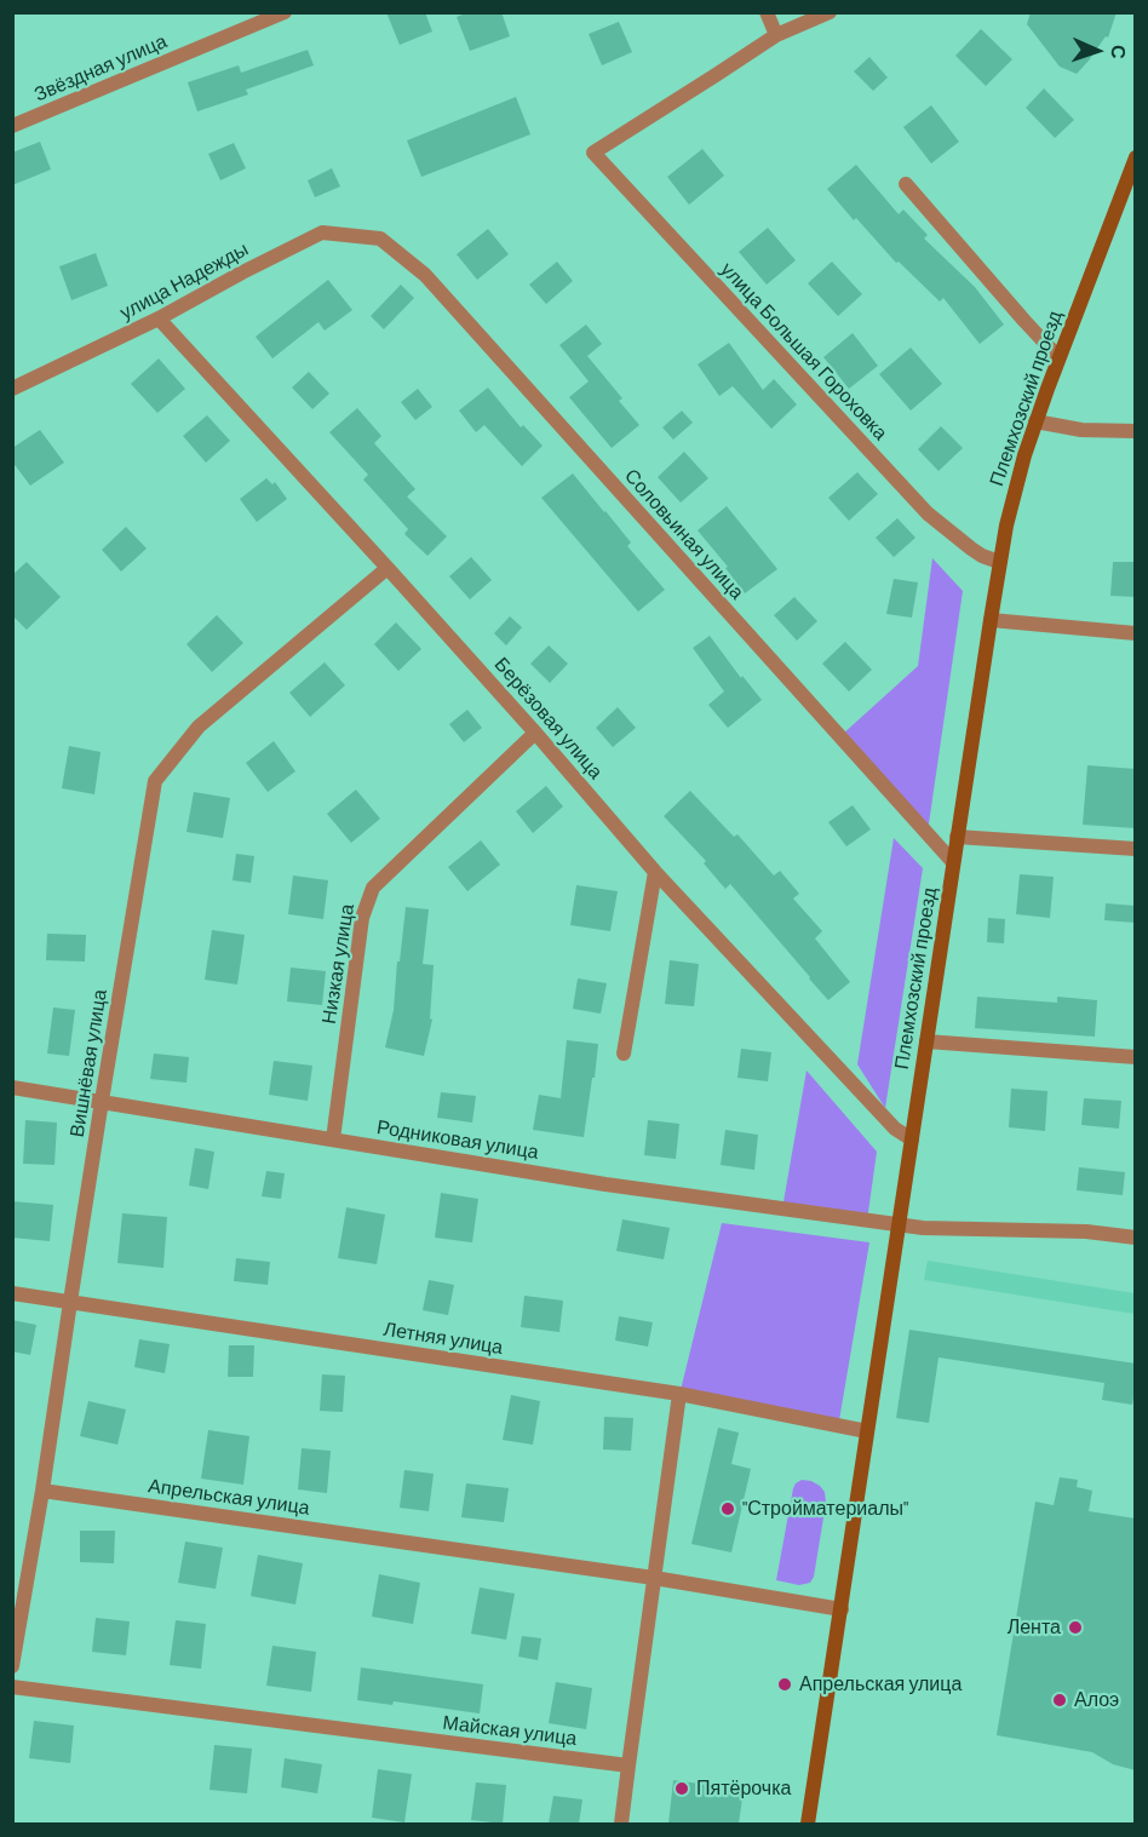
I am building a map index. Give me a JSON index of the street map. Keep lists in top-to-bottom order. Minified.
{"streets":{"main road":["Племхозский проезд"],"street":["Звёздная улица","улица Надежды","улица Большая Гороховка","Соловьиная улица","Берёзовая улица","Низкая улица","Вишнёвая улица","Родниковая улица","Летняя улица","Апрельская улица","Майская улица"]},"crossings":[["улица Надежды","Соловьиная улица"],["улица Надежды","Берёзовая улица"],["улица Большая Гороховка","Племхозский проезд"],["Племхозский проезд","Соловьиная улица"],["Племхозский проезд","Берёзовая улица"],["Племхозский проезд","Родниковая улица"],["Племхозский проезд","Летняя улица"],["Племхозский проезд","Апрельская улица"],["Берёзовая улица","Низкая улица"],["Берёзовая улица","Вишнёвая улица"],["Низкая улица","Родниковая улица"],["Вишнёвая улица","Родниковая улица"],["Вишнёвая улица","Летняя улица"],["Вишнёвая улица","Апрельская улица"]],"places":["\"Стройматериалы\"","Лента","Апрельская улица","Алоэ","Пятёрочка"],"north":"right"}
